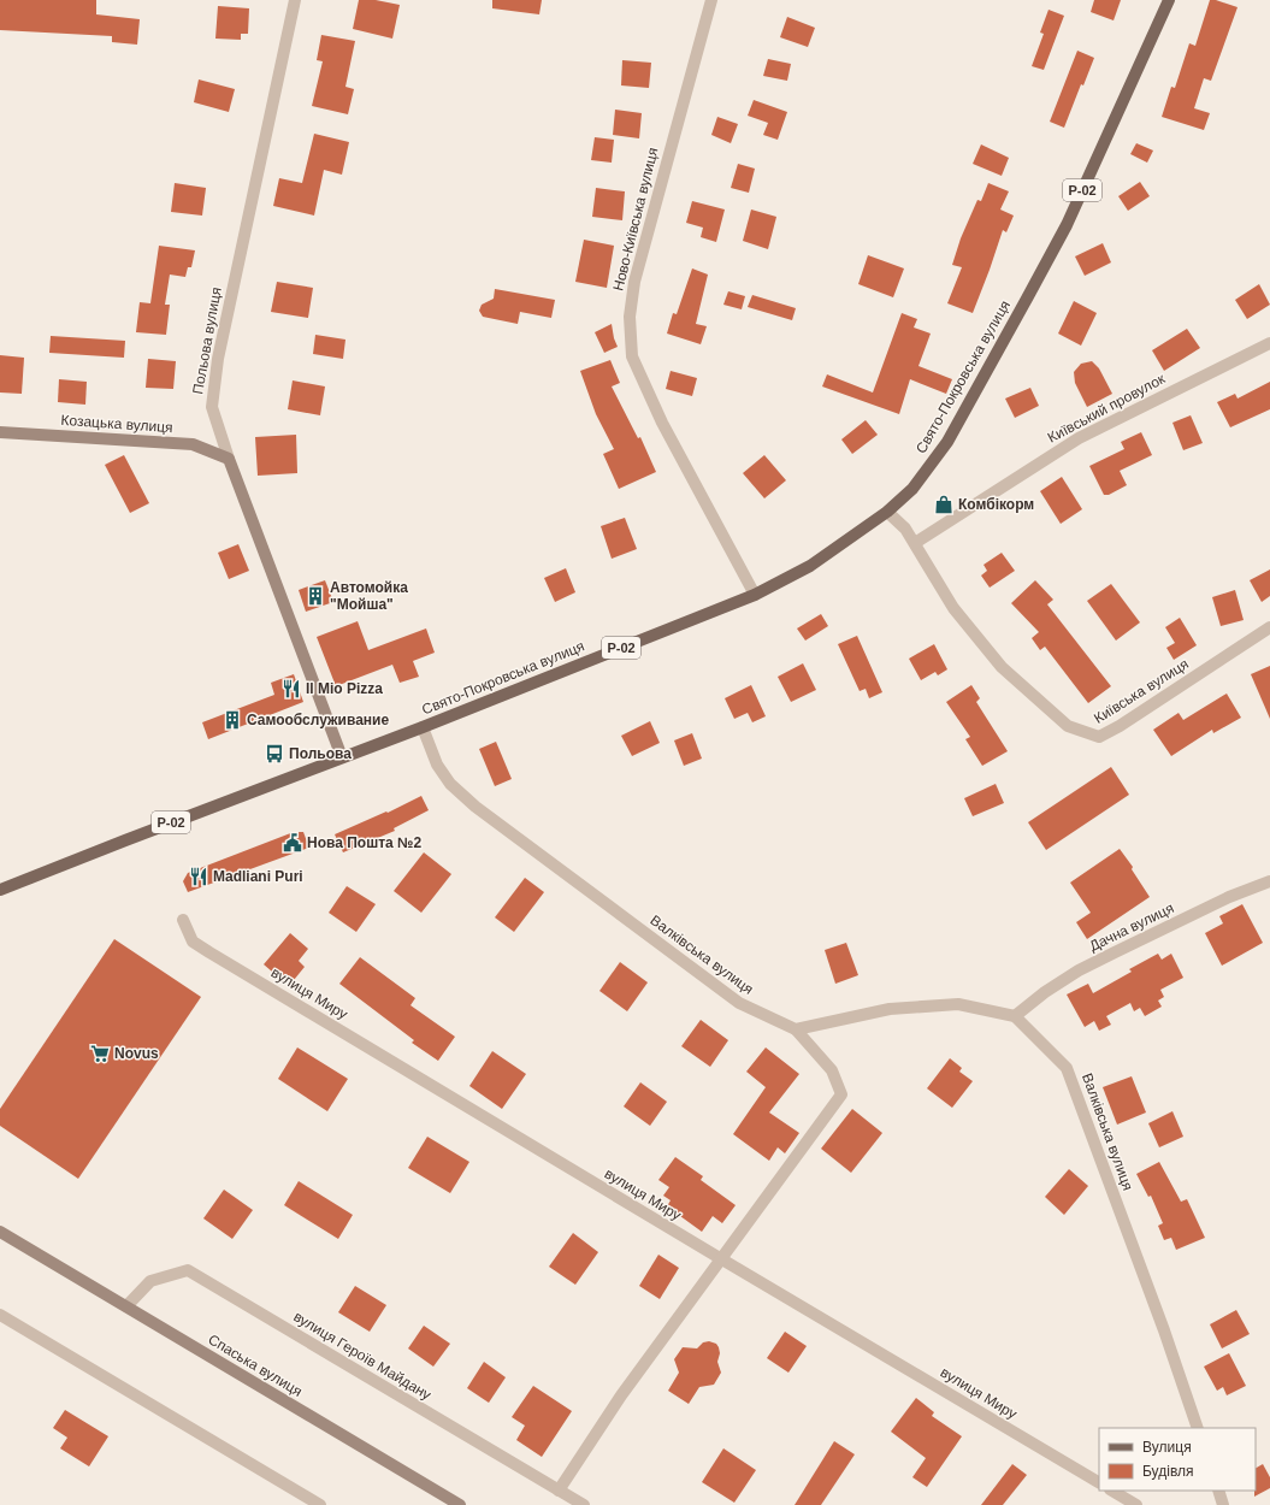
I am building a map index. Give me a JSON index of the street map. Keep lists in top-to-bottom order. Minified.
{"streets":{"main road":["Р-02","Свято-Покровська вулиця"],"street":["Ново-Київська вулиця","Польова вулиця","Київський провулок","Козацька вулиця","Київська вулиця","Дачна вулиця","Валківська вулиця","вулиця Миру","вулиця Героїв Майдану","Спаська вулиця"]},"crossings":[["Ново-Київська вулиця","Свято-Покровська вулиця"],["Польова вулиця","Свято-Покровська вулиця"],["Польова вулиця","Козацька вулиця"],["Свято-Покровська вулиця","Київська вулиця"],["Свято-Покровська вулиця","Валківська вулиця"],["Київський провулок","Київська вулиця"],["Дачна вулиця","Валківська вулиця"],["вулиця Героїв Майдану","Спаська вулиця"]],"places":{"shop":["Комбікорм"],"building":["Автомойка \"Мойша\"","Самообслуживание"],"restaurant":["Il Mio Pizza","Madliani Puri"],"bus stop":["Польова"],"public building":["Нова Пошта №2"],"supermarket":["Novus"]},"legend":["Вулиця","Будівля"]}
